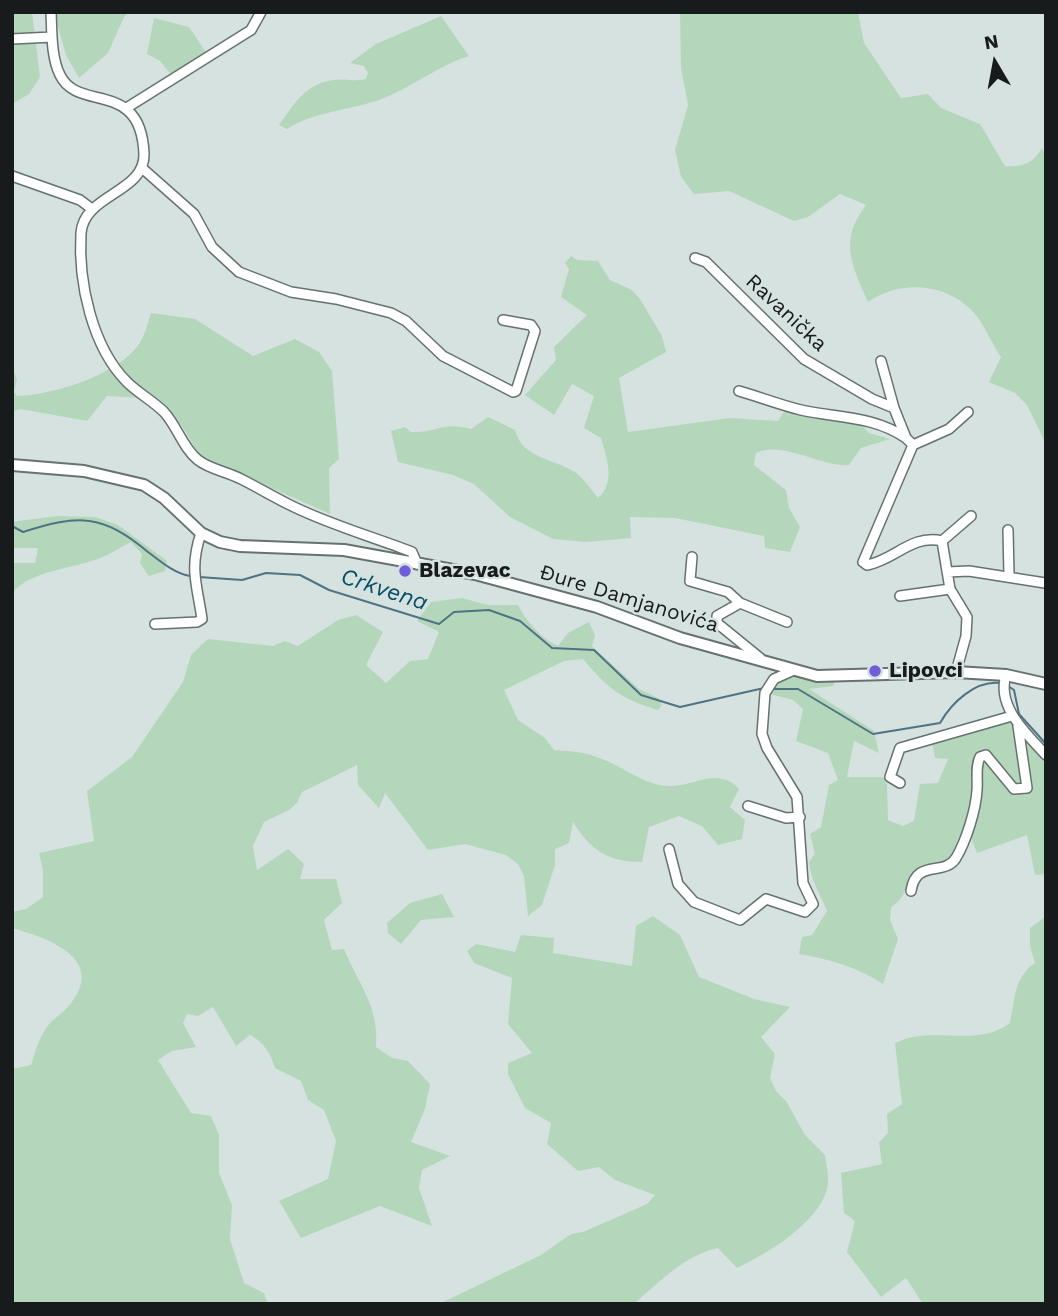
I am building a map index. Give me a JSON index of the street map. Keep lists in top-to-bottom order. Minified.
{"streets":{"main road":["Đure Damjanovića"],"street":["Ravanička"]},"water":["Crkvena"],"places":["Blazevac","Lipovci"],"north":"top"}
